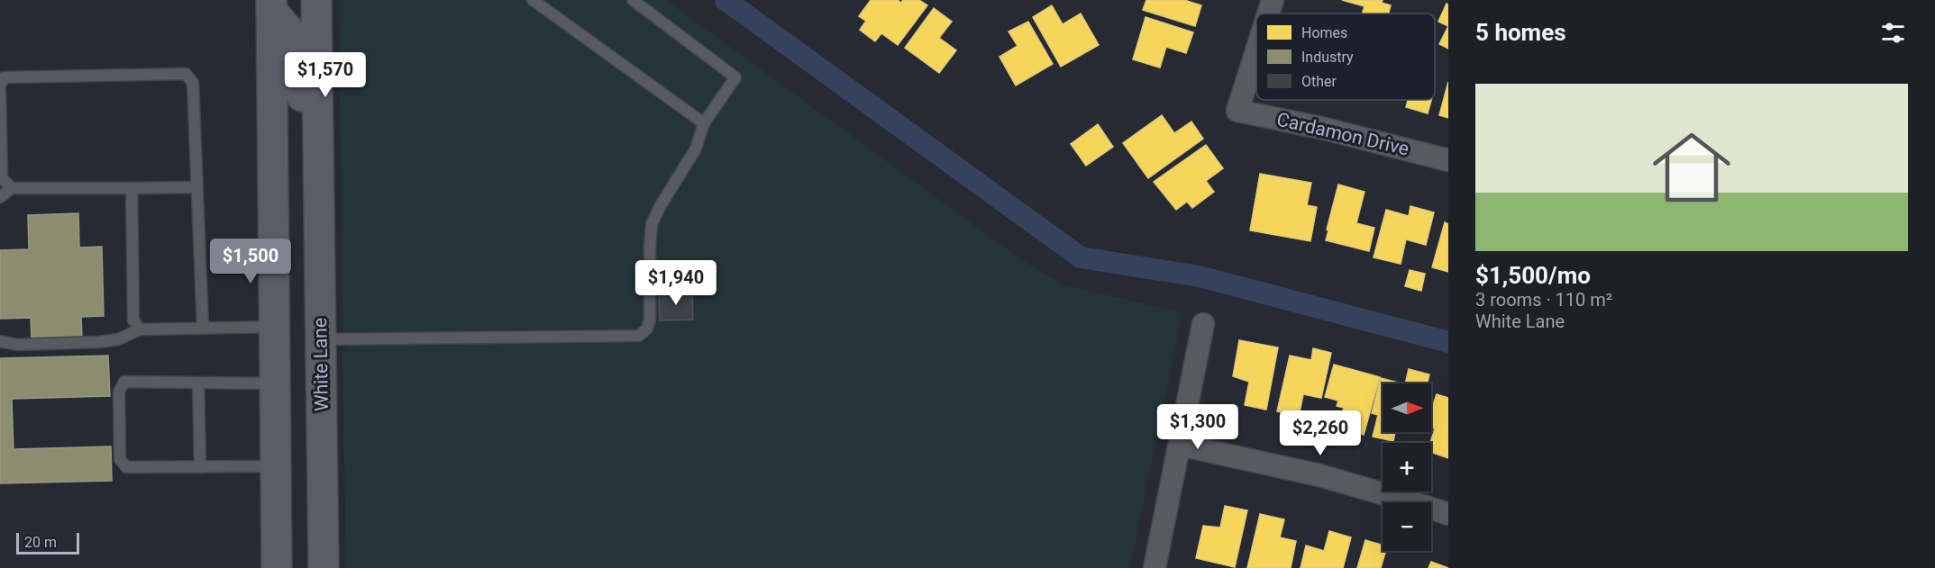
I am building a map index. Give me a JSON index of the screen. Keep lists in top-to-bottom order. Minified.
{"streets":{"main road":["White Lane"],"street":["Cardamon Drive"]},"legend":["Homes","Industry","Other"],"scale_bar":"20 m","north":"right","page":{"heading":"5 homes","price":["$1,570","$1,500","$1,940","$1,300","$2,260"],"list":[{"name":"$1,500/mo","note":"3 rooms · 110 m² · White Lane"}],"map_buttons":["+","−"],"scale":"20 m"}}
